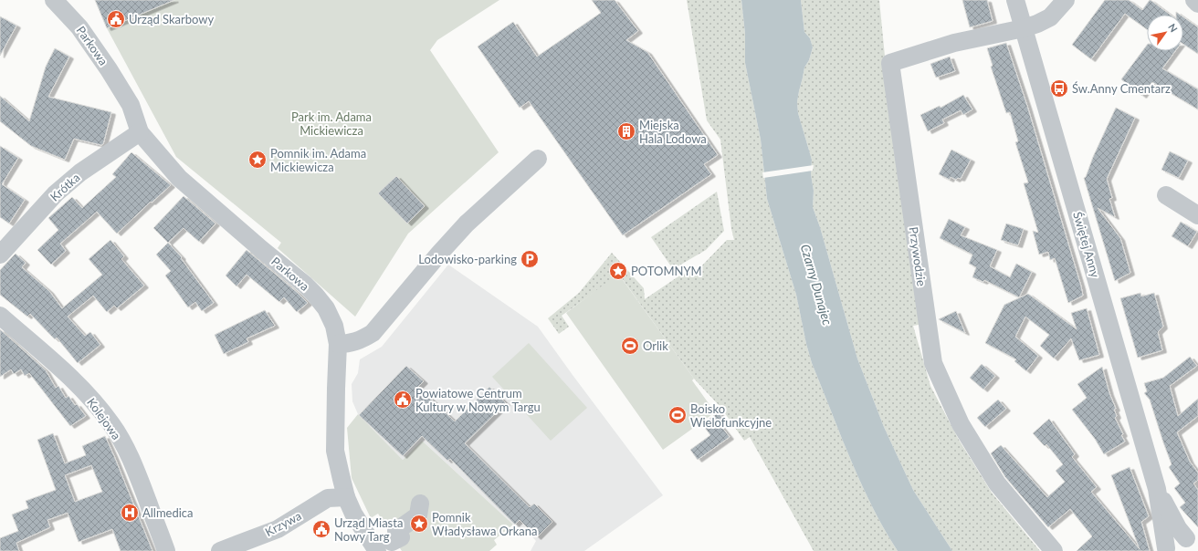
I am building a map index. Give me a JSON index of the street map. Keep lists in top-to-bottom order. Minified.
{"streets":{"street":["Parkowa","Krótka","Świętej Anny","Przywodzie","Kolejowa","Krzywa"]},"crossings":[["Parkowa","Krótka"],["Parkowa","Krzywa"],["Świętej Anny","Przywodzie"]],"water":["Czarny Dunajec"],"parks":["Park im. Adama Mickiewicza"],"places":{"public building":["Urząd Skarbowy","Powiatowe Centrum Kultury w Nowym Targu","Urząd Miasta Nowy Targ"],"bus stop":["Św.Anny Cmentarz"],"building":["Miejska Hala Lodowa"],"place":["Pomnik im. Adama Mickiewicza","POTOMNYM","Pomnik Władysława Orkana"],"parking":["Lodowisko-parking"],"sports":["Orlik","Boisko Wielofunkcyjne"],"hospital":["Allmedica"]},"north":"top right"}
